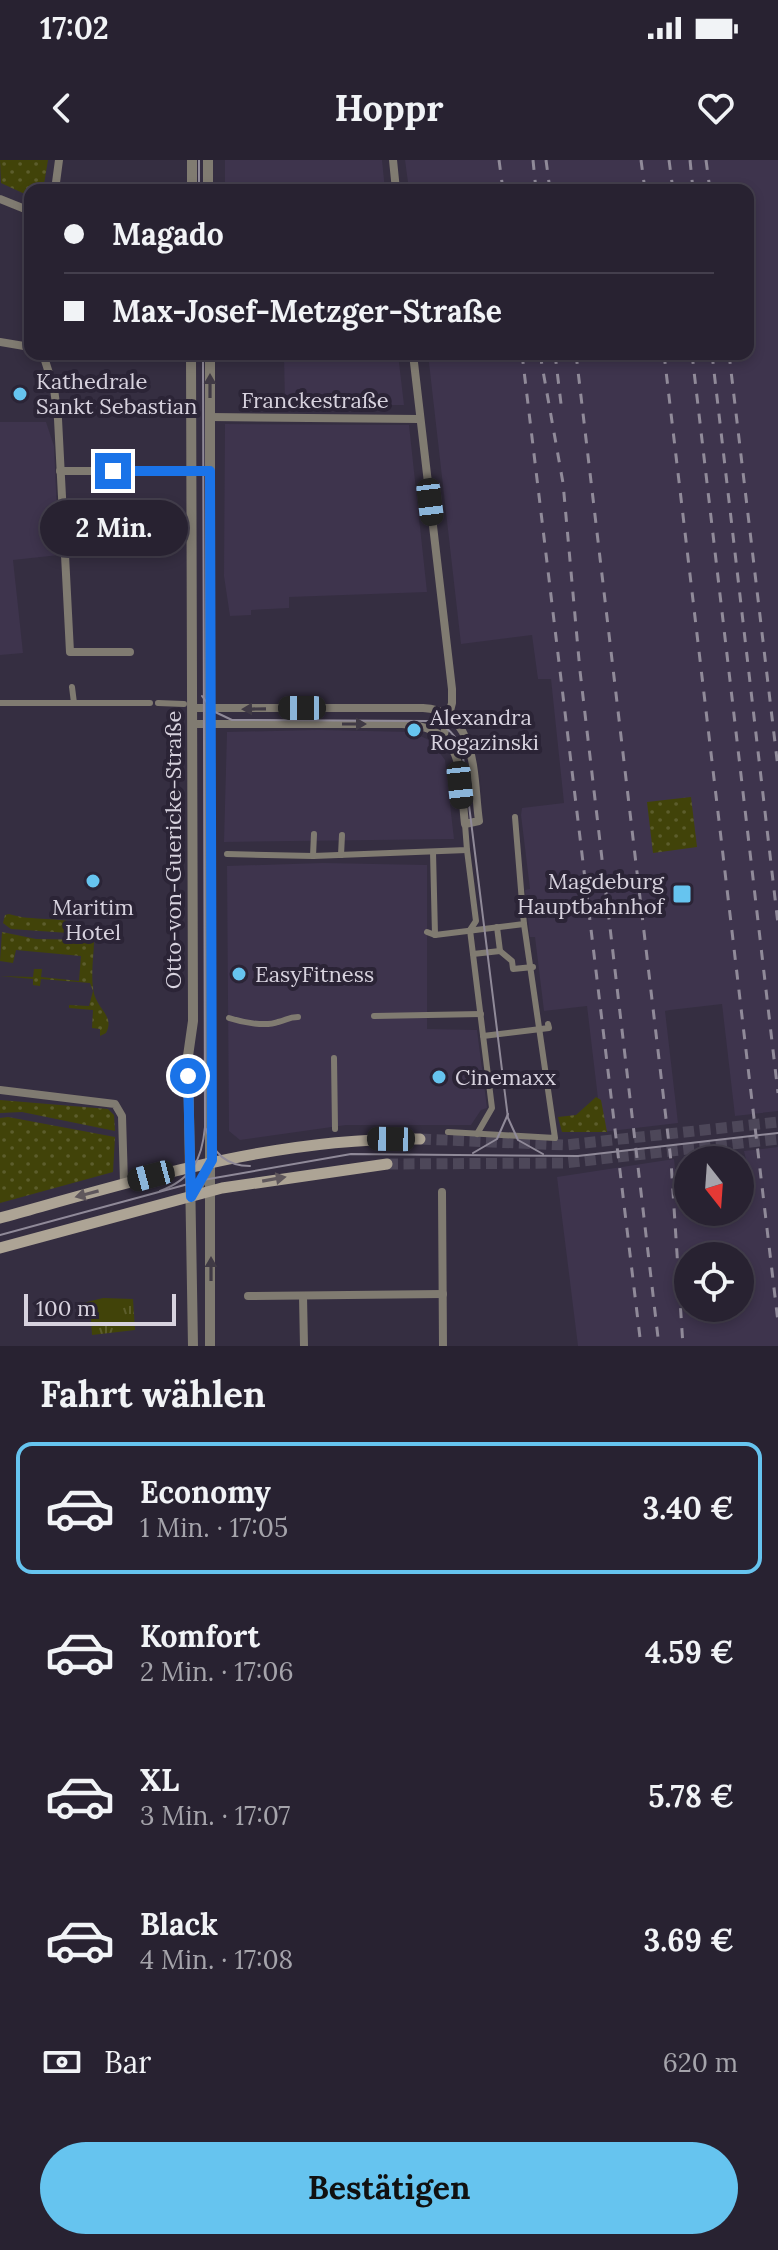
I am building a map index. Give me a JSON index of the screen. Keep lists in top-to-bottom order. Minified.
{"streets":{"street":["Franckestraße","Otto-von-Guericke-Straße"]},"crossings":[["Franckestraße","Otto-von-Guericke-Straße"]],"places":{"other":["Kathedrale Sankt Sebastian","Alexandra Rogazinski","Maritim Hotel","EasyFitness","Cinemaxx"],"transit":["Magdeburg Hauptbahnhof"]},"scale_bar":"100 m","north":"bottom","page":{"status":"17:02","header":"Hoppr","banner":["Magado","Max-Josef-Metzger-Straße"],"bubble":"2 Min.","scale":"100 m","heading":"Fahrt wählen","list":[{"name":"Economy","note":"1 Min. · 17:05","value":"3.40 €"},{"name":"Komfort","note":"2 Min. · 17:06","value":"4.59 €"},{"name":"XL","note":"3 Min. · 17:07","value":"5.78 €"},{"name":"Black","note":"4 Min. · 17:08","value":"3.69 €"}],"pay":["Bar","620 m"],"buttons":"Bestätigen"}}
